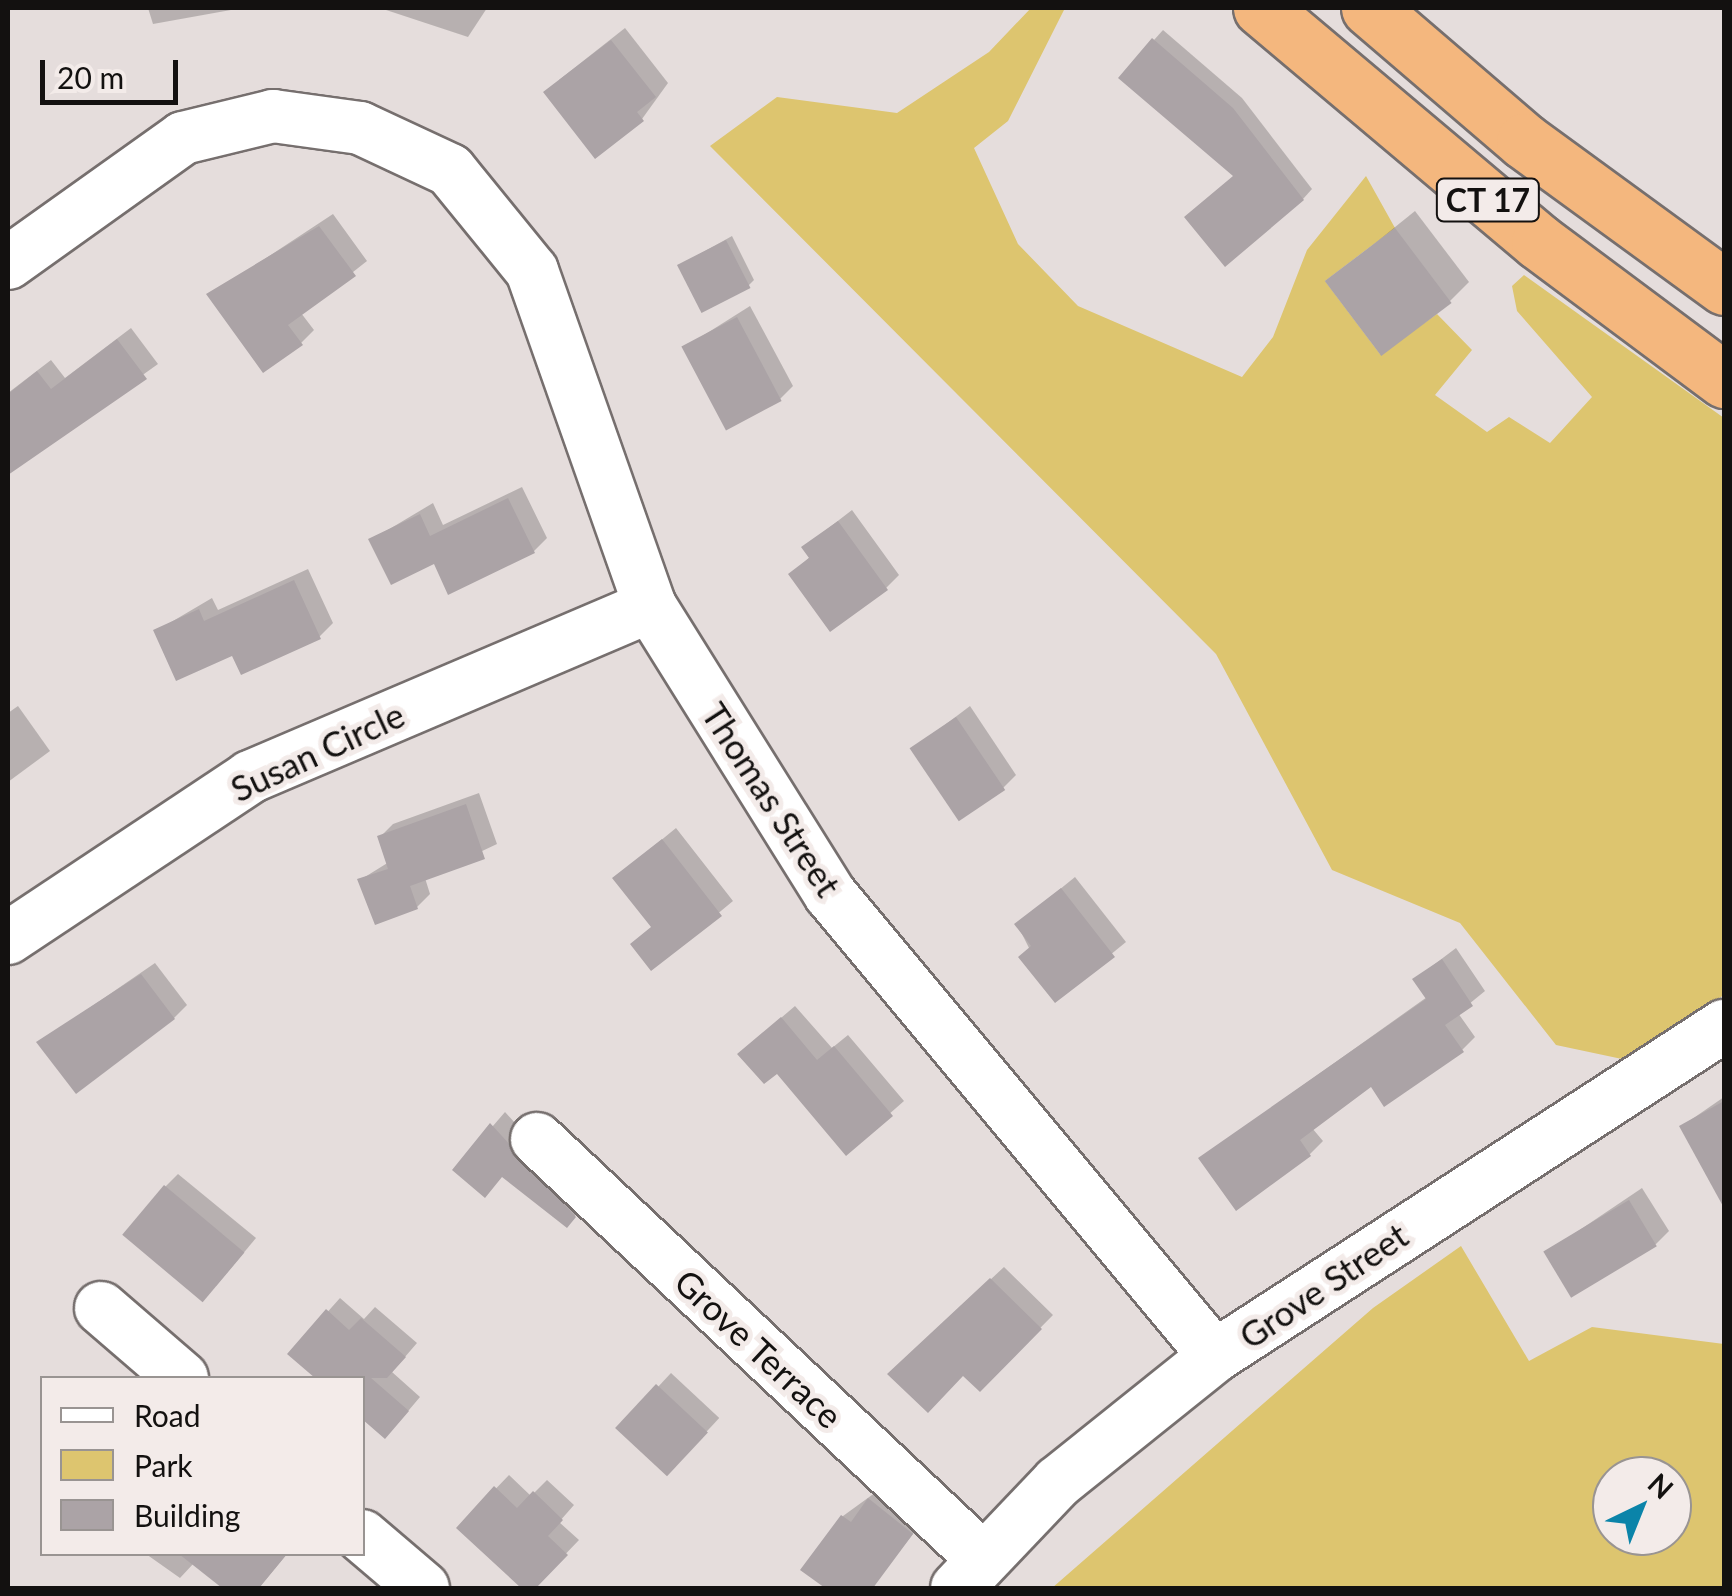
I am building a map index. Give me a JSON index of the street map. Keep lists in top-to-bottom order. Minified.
{"streets":{"highway":["CT 17"],"street":["Susan Circle","Thomas Street","Grove Street","Grove Terrace"]},"crossings":[["Susan Circle","Thomas Street"],["Thomas Street","Grove Street"],["Grove Street","Grove Terrace"]],"legend":["Road","Park","Building"],"scale_bar":"20 m","north":"top right"}
